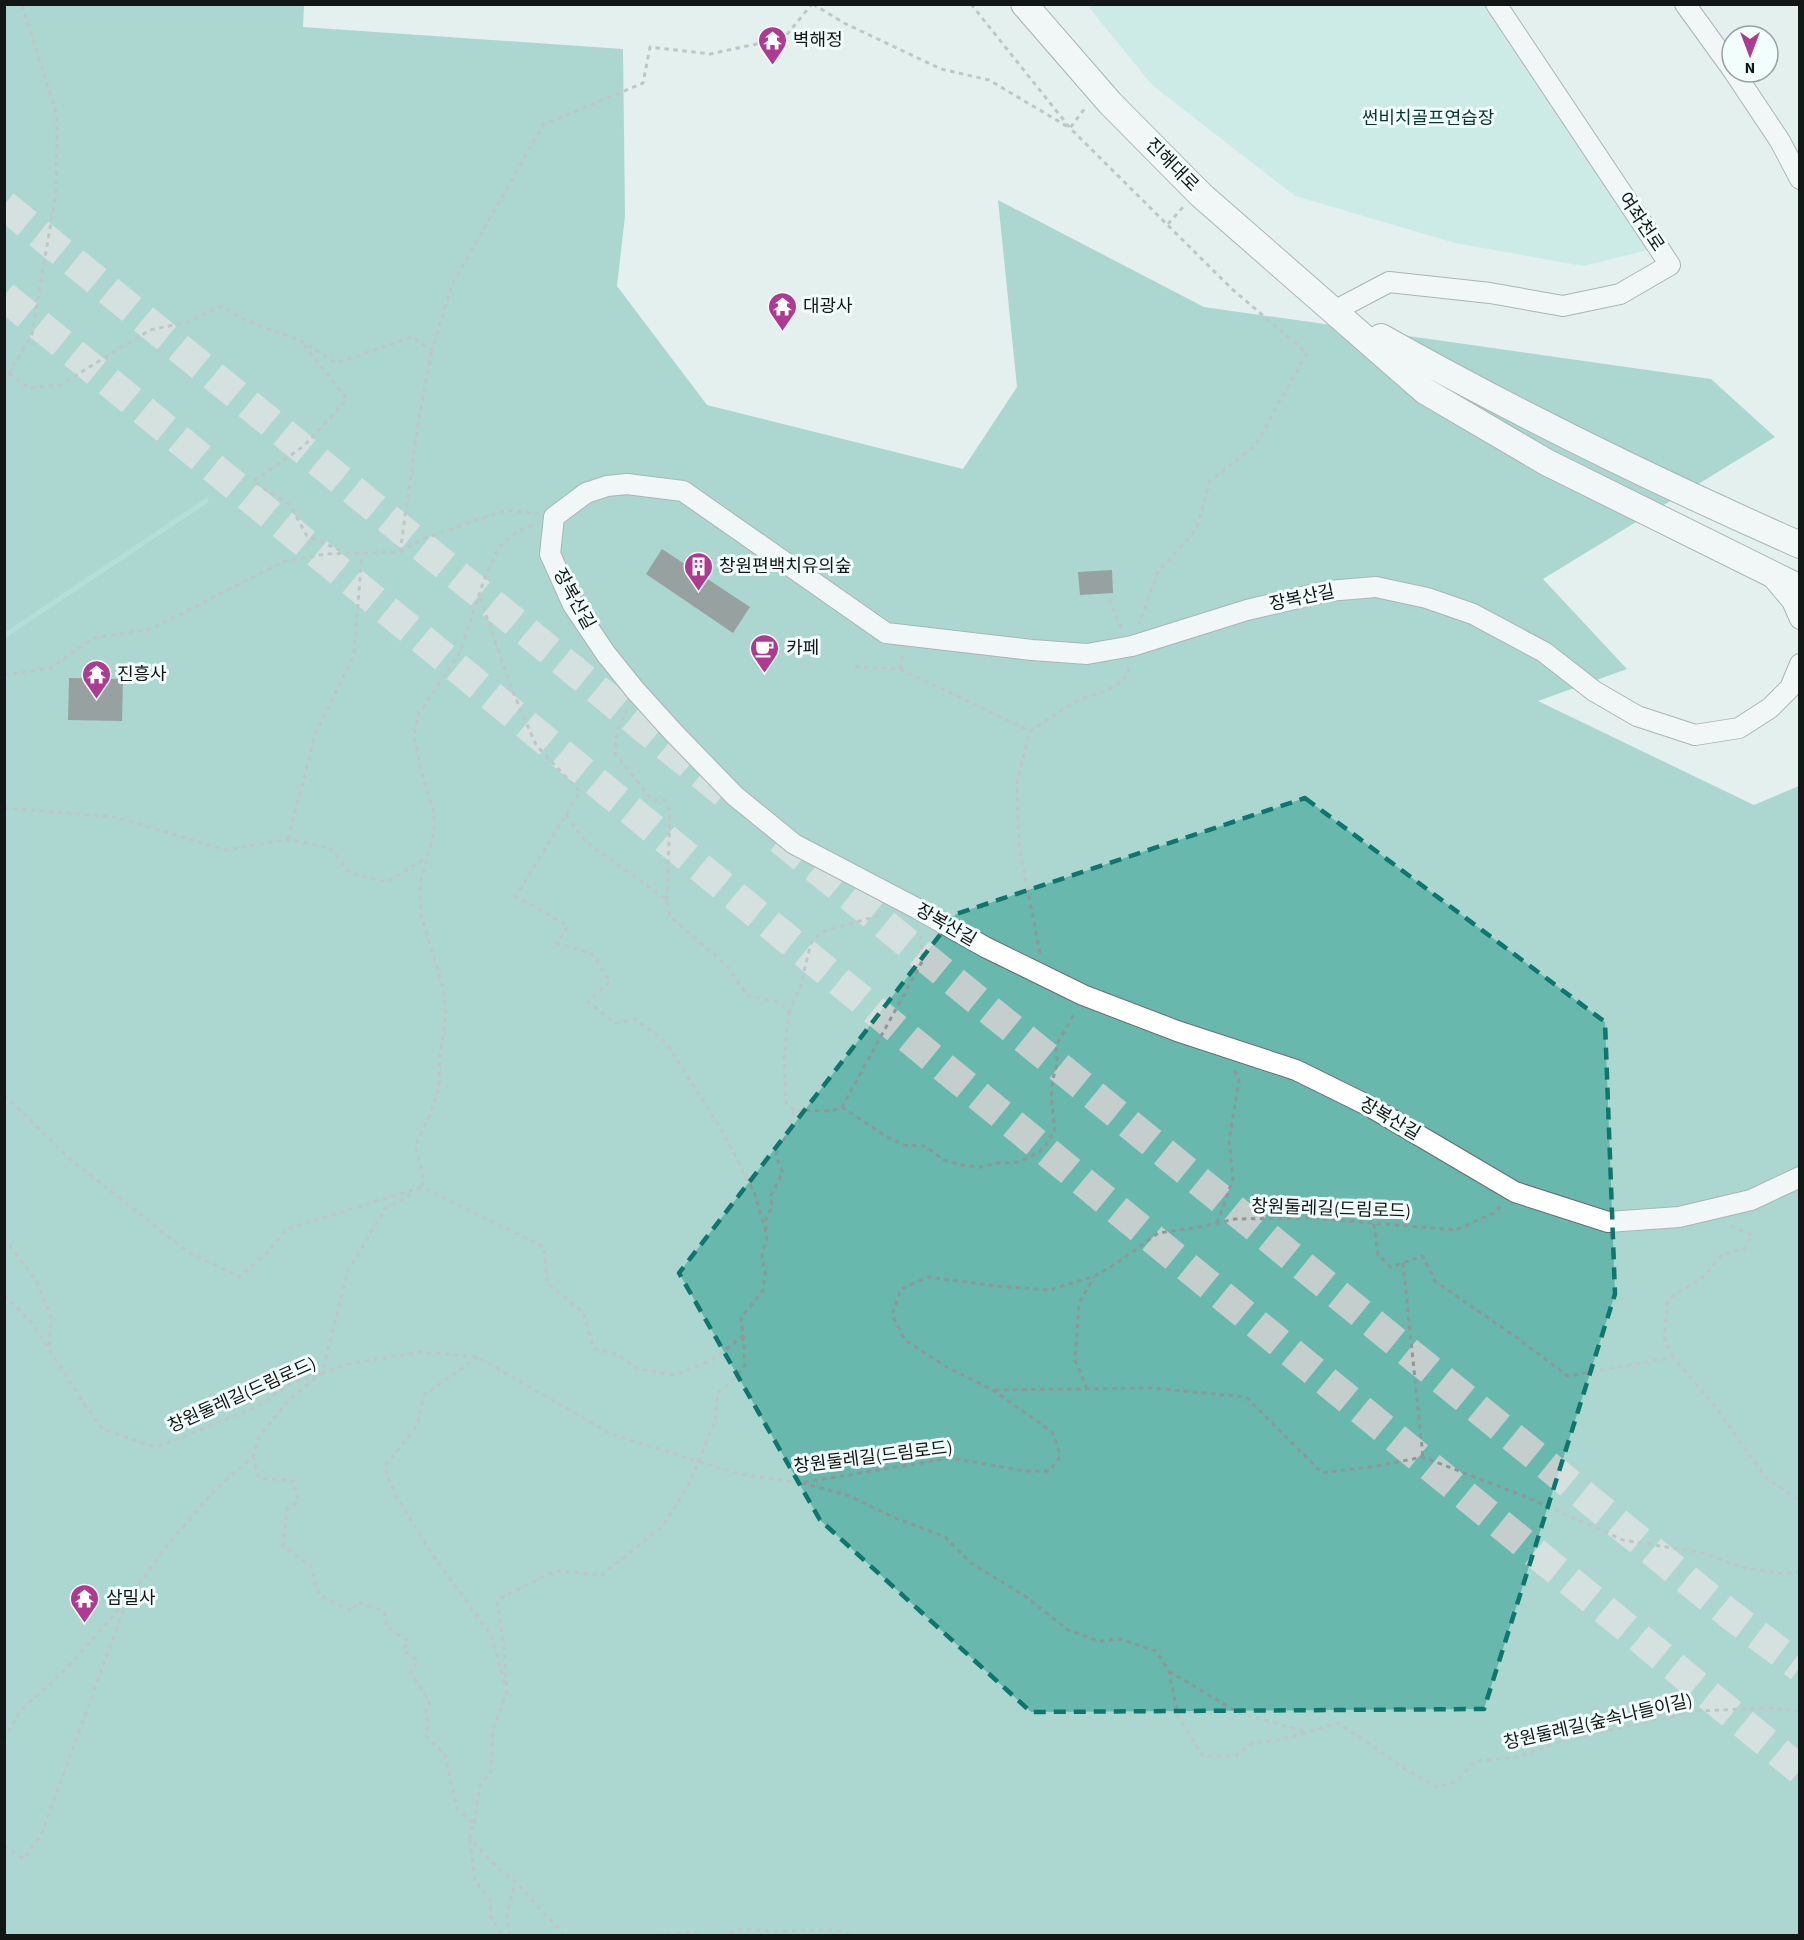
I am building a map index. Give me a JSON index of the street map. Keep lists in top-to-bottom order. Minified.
{"streets":{"main road":["진해대로"],"street":["여좌천로","장복산길"],"path":["창원둘레길(드림로드)","창원둘레길(숲속나들이길)"]},"crossings":[["진해대로","여좌천로"],["장복산길","창원둘레길(드림로드)"]],"parks":["썬비치골프연습장"],"places":{"temple":["벽해정","대광사","진흥사","삼밀사"],"building":["창원편백치유의숲"],"cafe":["카페"]},"north":"bottom"}
